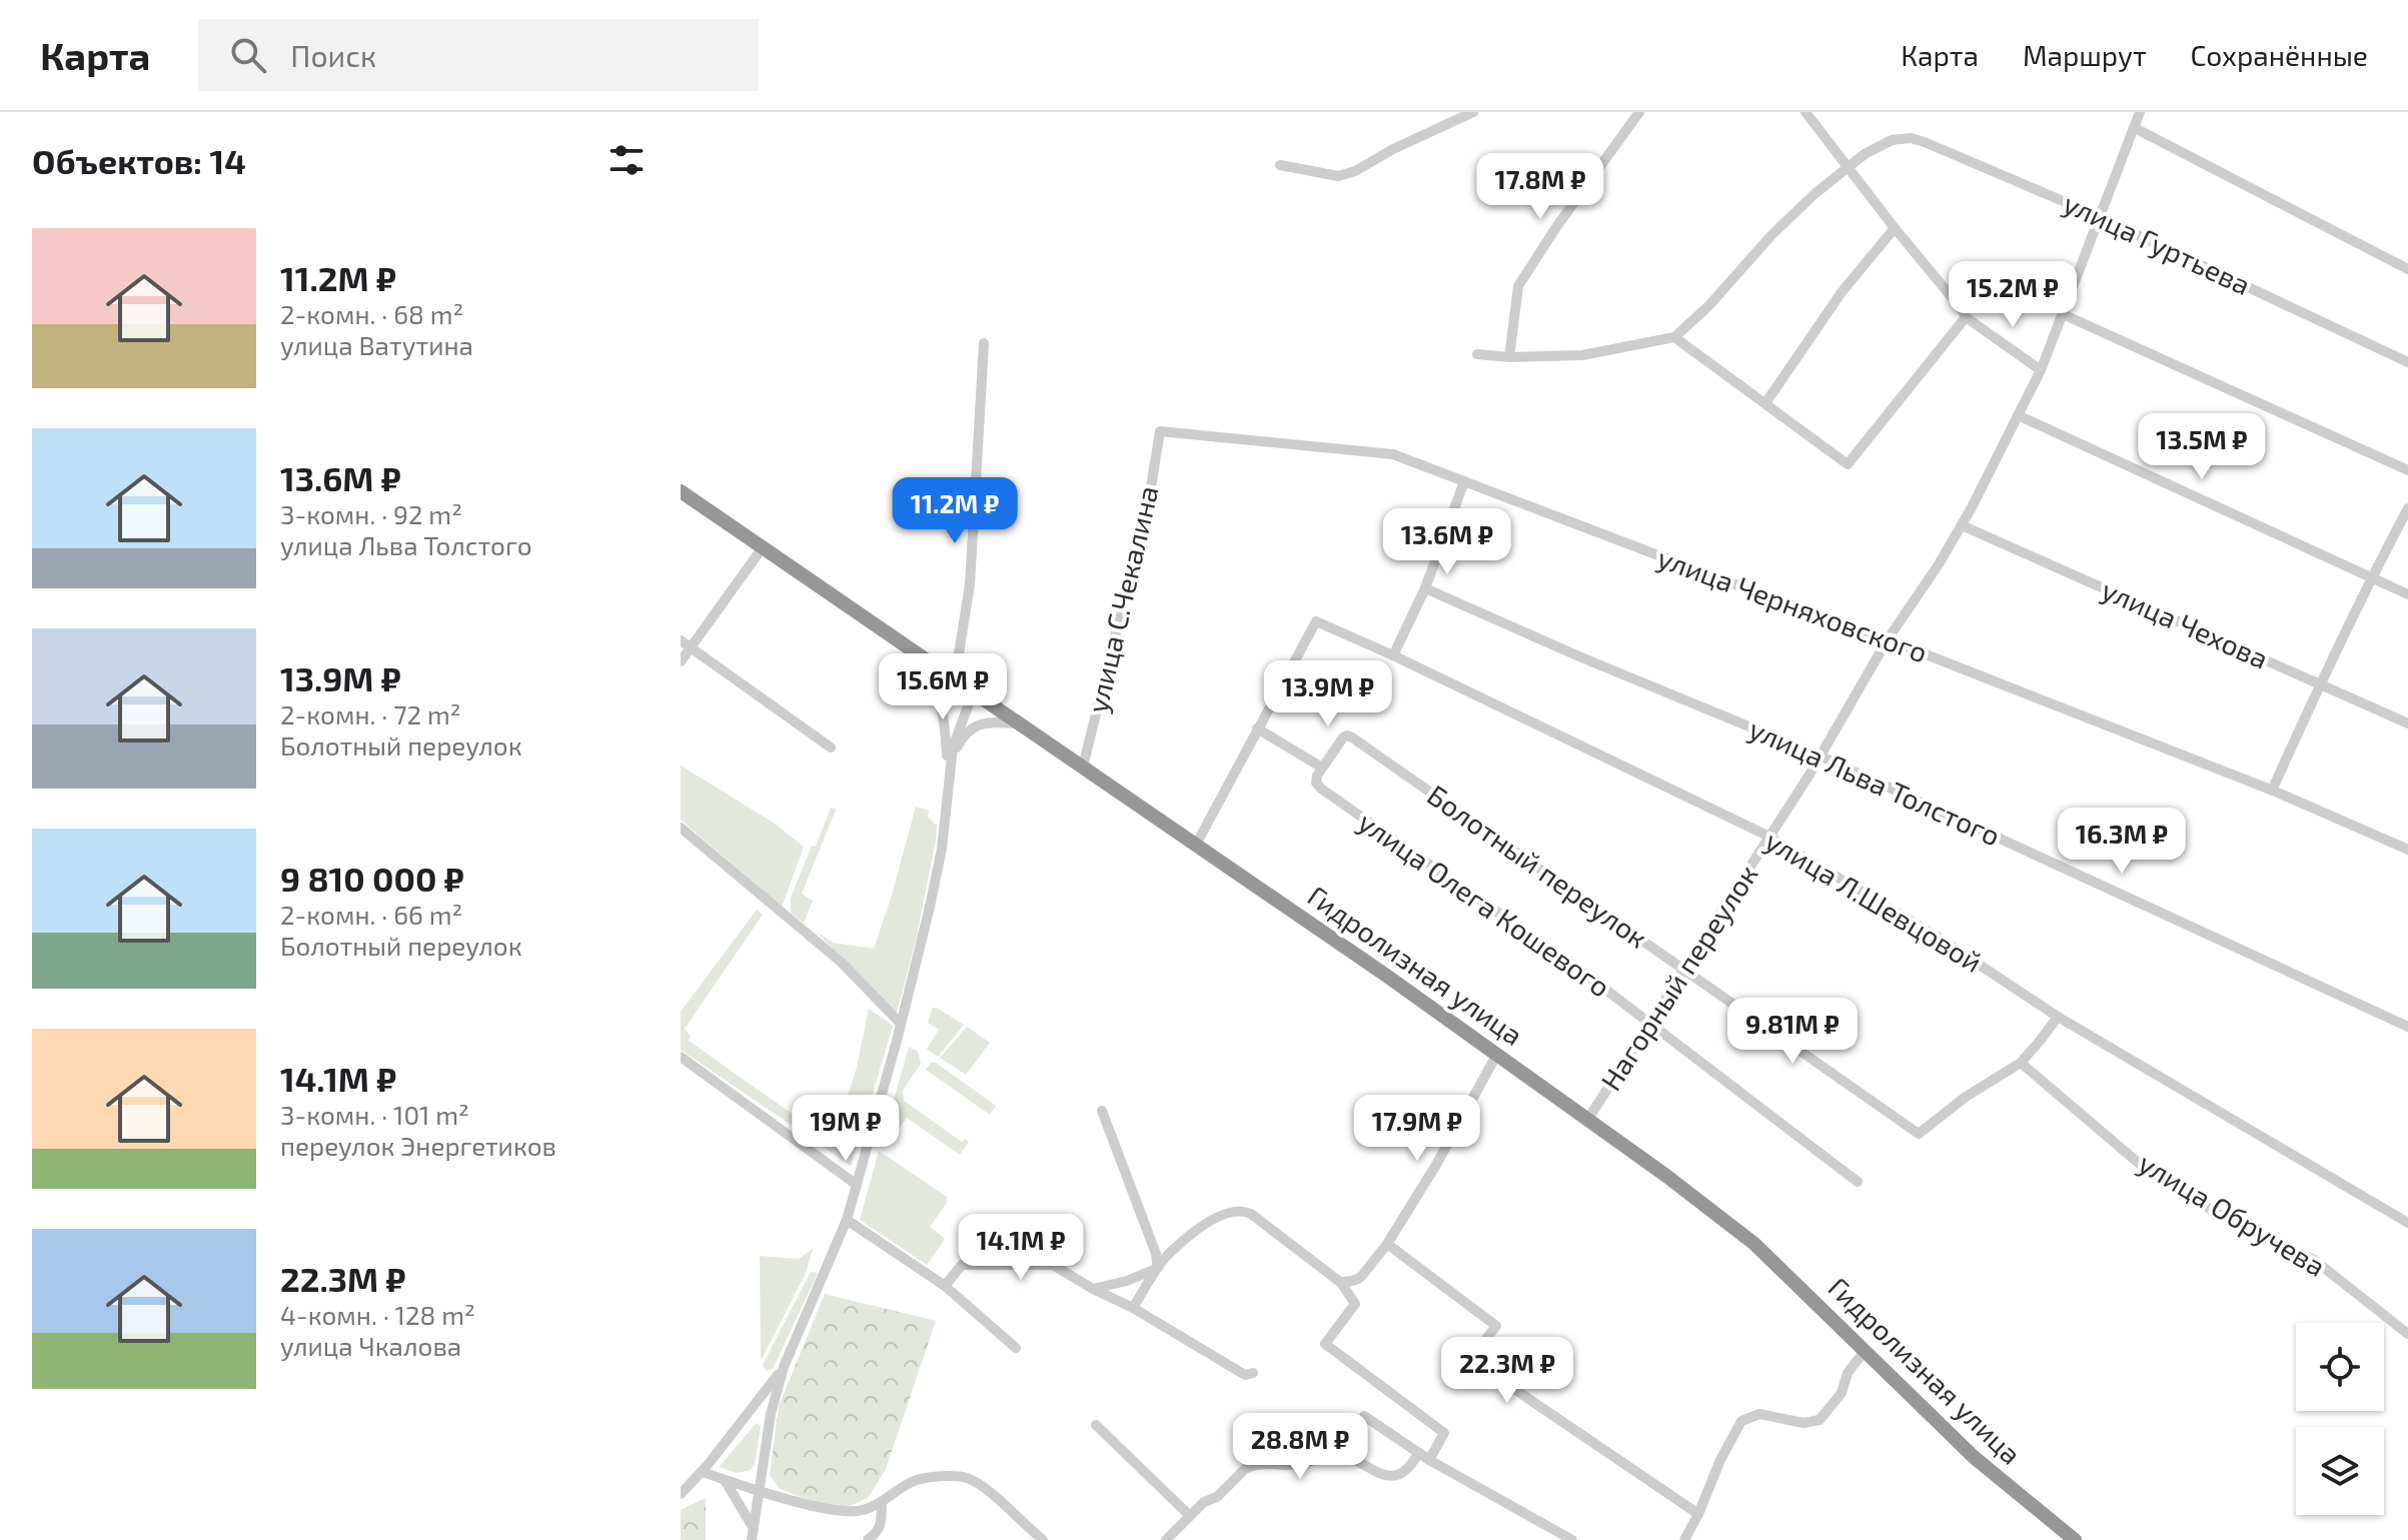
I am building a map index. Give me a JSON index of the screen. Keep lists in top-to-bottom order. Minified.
{"streets":{"highway":["Гидролизная улица"],"street":["улица Гуртьева","улица С.Чекалина","улица Черняховского","улица Чехова","улица Льва Толстого","Болотный переулок","улица Л.Шевцовой","улица Олега Кошевого","Нагорный переулок","улица Обручева"]},"crossings":[["улица Гуртьева","Нагорный переулок"],["улица С.Чекалина","улица Черняховского"],["улица С.Чекалина","Гидролизная улица"],["улица Черняховского","Нагорный переулок"],["улица Чехова","Нагорный переулок"],["улица Льва Толстого","Нагорный переулок"],["Болотный переулок","улица Олега Кошевого"],["Болотный переулок","Нагорный переулок"],["Болотный переулок","улица Обручева"],["улица Л.Шевцовой","Нагорный переулок"],["улица Олега Кошевого","Нагорный переулок"],["Гидролизная улица","Нагорный переулок"]],"page":{"header":"Карта","search":"Поиск","nav":["Карта","Маршрут","Сохранённые"],"heading":"Объектов: 14","price":["17.8M ₽","15.2M ₽","13.5M ₽","11.2M ₽","13.6M ₽","15.6M ₽","13.9M ₽","16.3M ₽","9.81M ₽","19M ₽","17.9M ₽","14.1M ₽","22.3M ₽","28.8M ₽"],"list":[{"name":"11.2M ₽","note":"2-комн. · 68 m² · улица Ватутина"},{"name":"13.6M ₽","note":"3-комн. · 92 m² · улица Льва Толстого"},{"name":"13.9M ₽","note":"2-комн. · 72 m² · Болотный переулок"},{"name":"9 810 000 ₽","note":"2-комн. · 66 m² · Болотный переулок"},{"name":"14.1M ₽","note":"3-комн. · 101 m² · переулок Энергетиков"},{"name":"22.3M ₽","note":"4-комн. · 128 m² · улица Чкалова"}]}}
